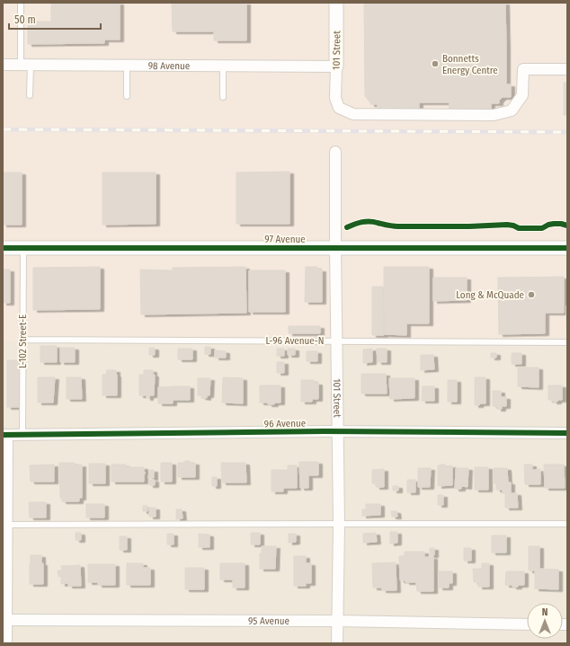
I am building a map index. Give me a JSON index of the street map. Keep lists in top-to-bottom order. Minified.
{"streets":{"street":["101 Street","98 Avenue","97 Avenue","96 Avenue","95 Avenue"],"lane":["L-96 Avenue-N","L-102 Street-E"]},"crossings":[["101 Street","98 Avenue"],["101 Street","97 Avenue"],["101 Street","L-96 Avenue-N"],["101 Street","96 Avenue"],["101 Street","95 Avenue"],["97 Avenue","L-102 Street-E"],["L-96 Avenue-N","L-102 Street-E"],["L-102 Street-E","96 Avenue"]],"places":["Bonnetts Energy Centre","Long & McQuade"],"scale_bar":"50 m","north":"top"}
